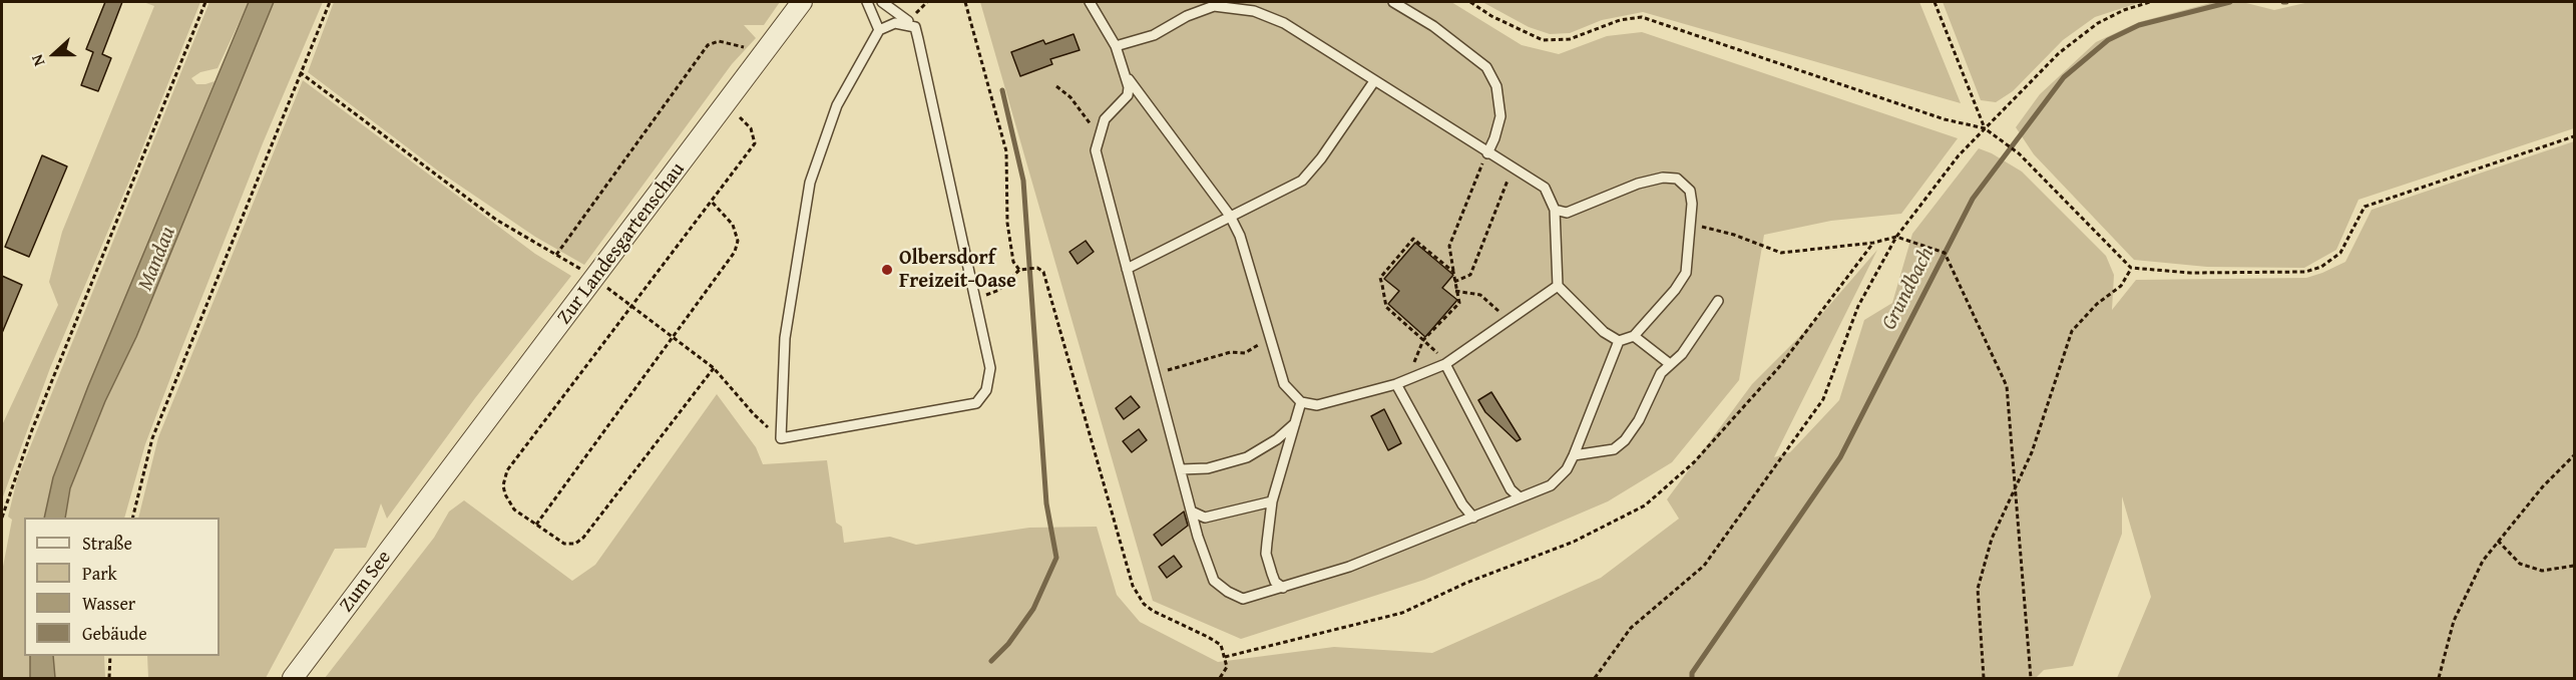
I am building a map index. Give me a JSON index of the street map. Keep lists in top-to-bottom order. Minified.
{"streets":{"street":["Zur Landesgartenschau","Zum See"]},"crossings":[["Zur Landesgartenschau","Zum See"]],"water":["Mandau","Grundbach"],"places":["Olbersdorf Freizeit-Oase"],"legend":["Straße","Park","Wasser","Gebäude"],"north":"left"}
